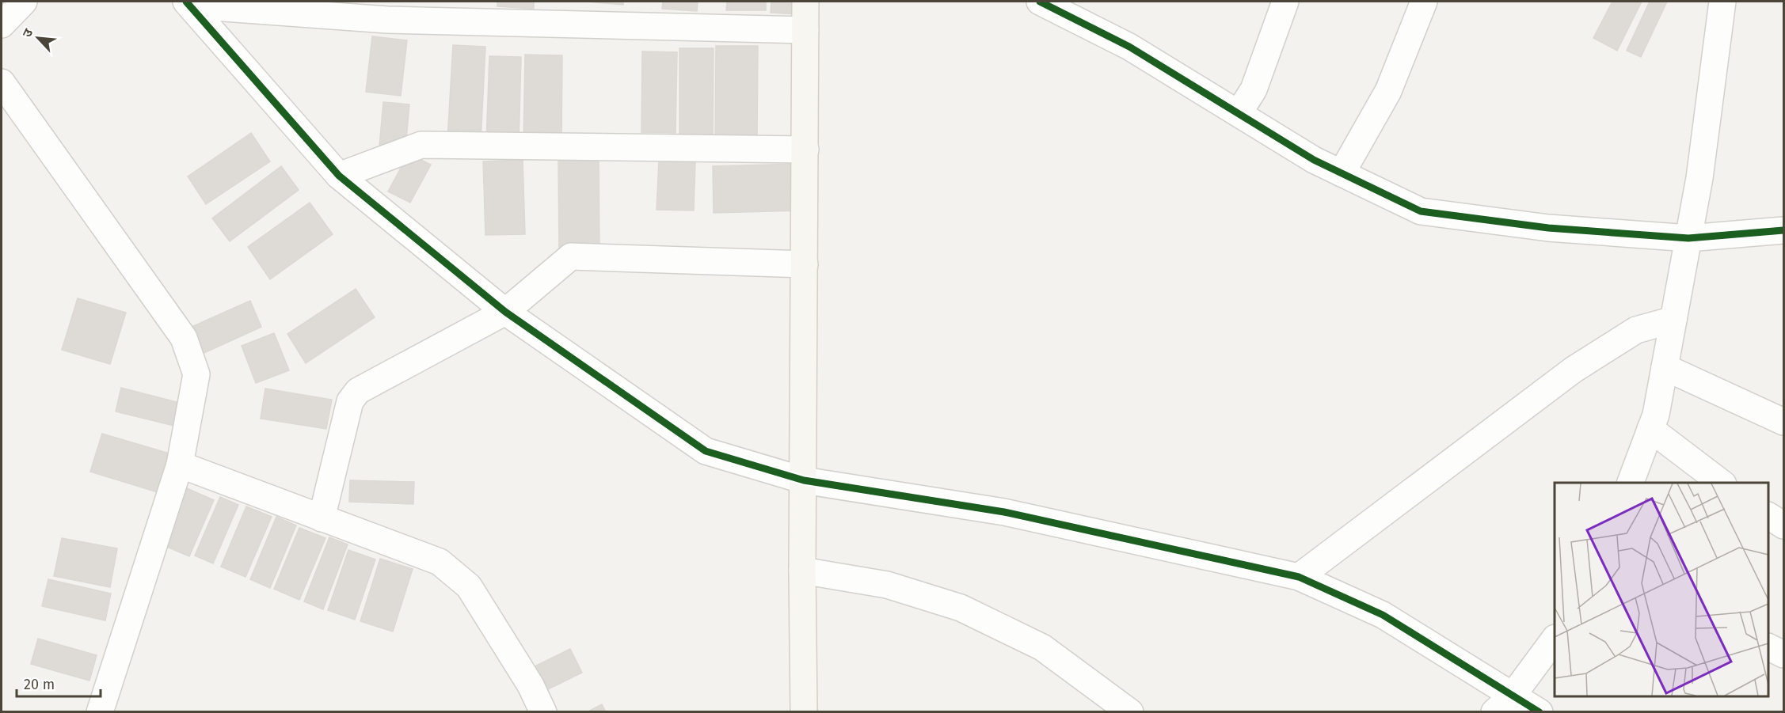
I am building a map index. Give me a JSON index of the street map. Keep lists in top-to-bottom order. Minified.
{"scale_bar":"20 m","north":"top left"}
